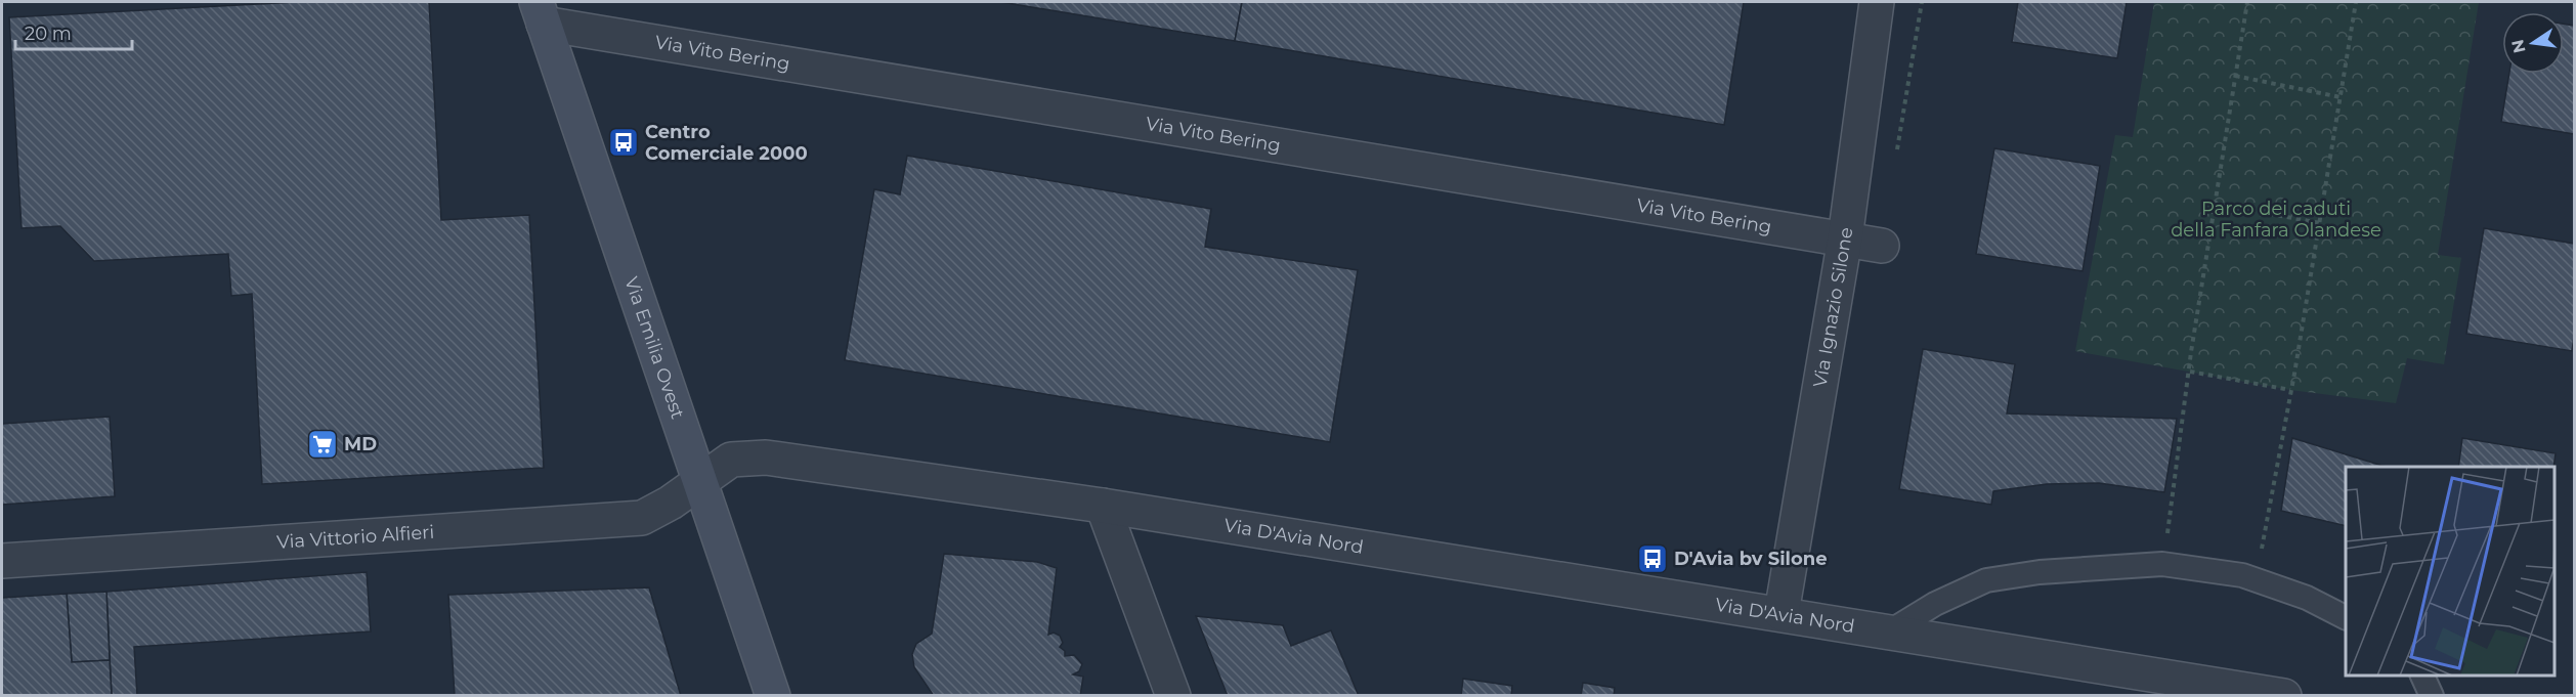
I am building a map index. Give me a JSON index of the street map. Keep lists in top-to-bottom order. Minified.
{"streets":{"main road":["Via Emilia Ovest"],"street":["Via Vito Bering","Via Ignazio Silone","Via D'Avia Nord","Via Vittorio Alfieri"]},"crossings":[["Via Vito Bering","Via Ignazio Silone"],["Via Vito Bering","Via Emilia Ovest"],["Via Ignazio Silone","Via D'Avia Nord"],["Via Emilia Ovest","Via D'Avia Nord"],["Via Emilia Ovest","Via Vittorio Alfieri"],["Via D'Avia Nord","Via Vittorio Alfieri"]],"parks":["Parco dei caduti della Fanfara Olandese"],"places":{"bus stop":["Centro Comerciale 2000","D'Avia bv Silone"],"supermarket":["MD"]},"scale_bar":"20 m","north":"left"}
